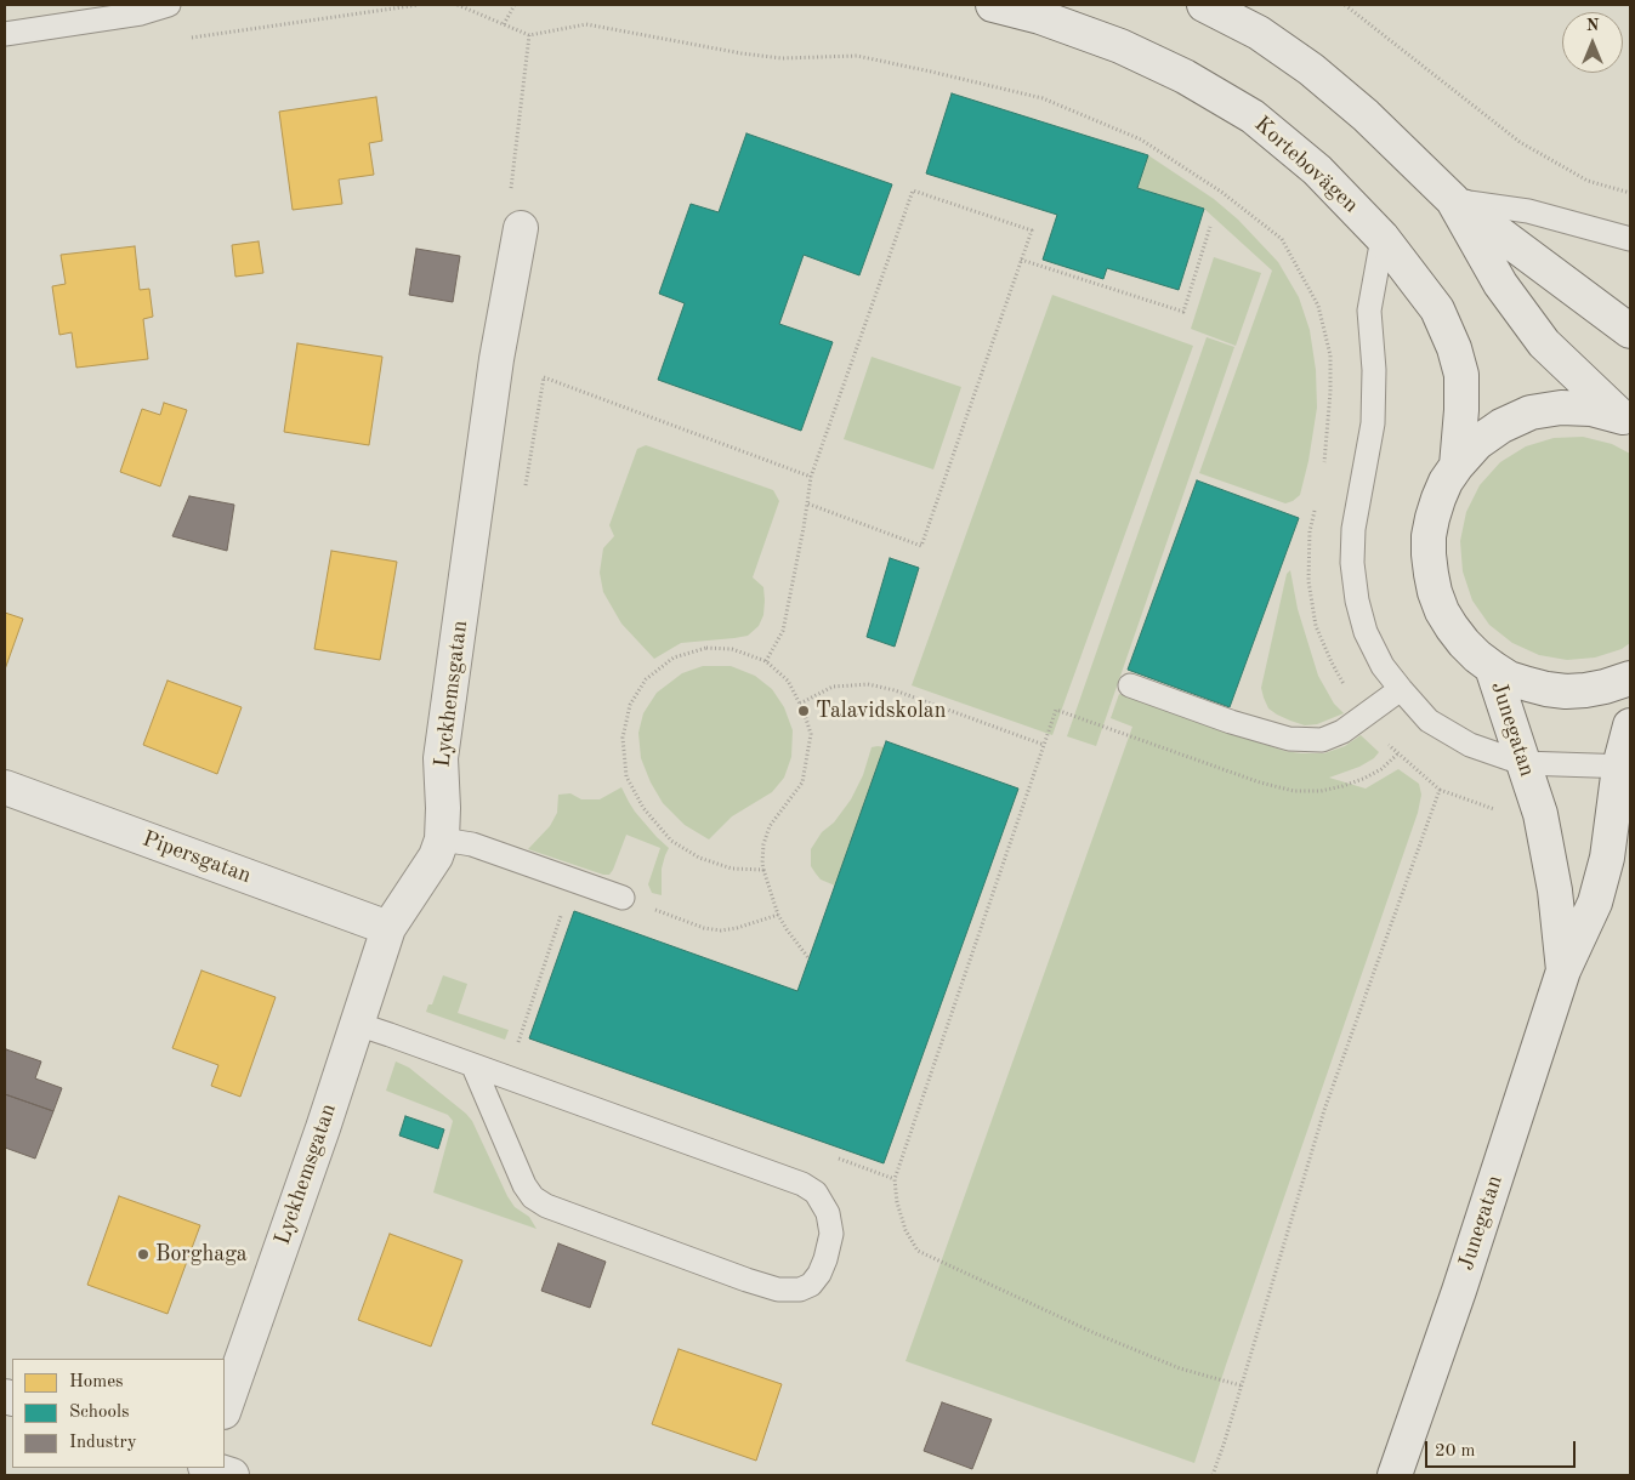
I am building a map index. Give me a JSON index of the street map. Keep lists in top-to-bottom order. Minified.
{"streets":{"street":["Kortebovägen","Lyckhemsgatan","Junegatan","Pipersgatan"]},"crossings":[["Lyckhemsgatan","Pipersgatan"]],"places":["Talavidskolan","Borghaga"],"legend":["Homes","Schools","Industry"],"scale_bar":"20 m","north":"top"}
